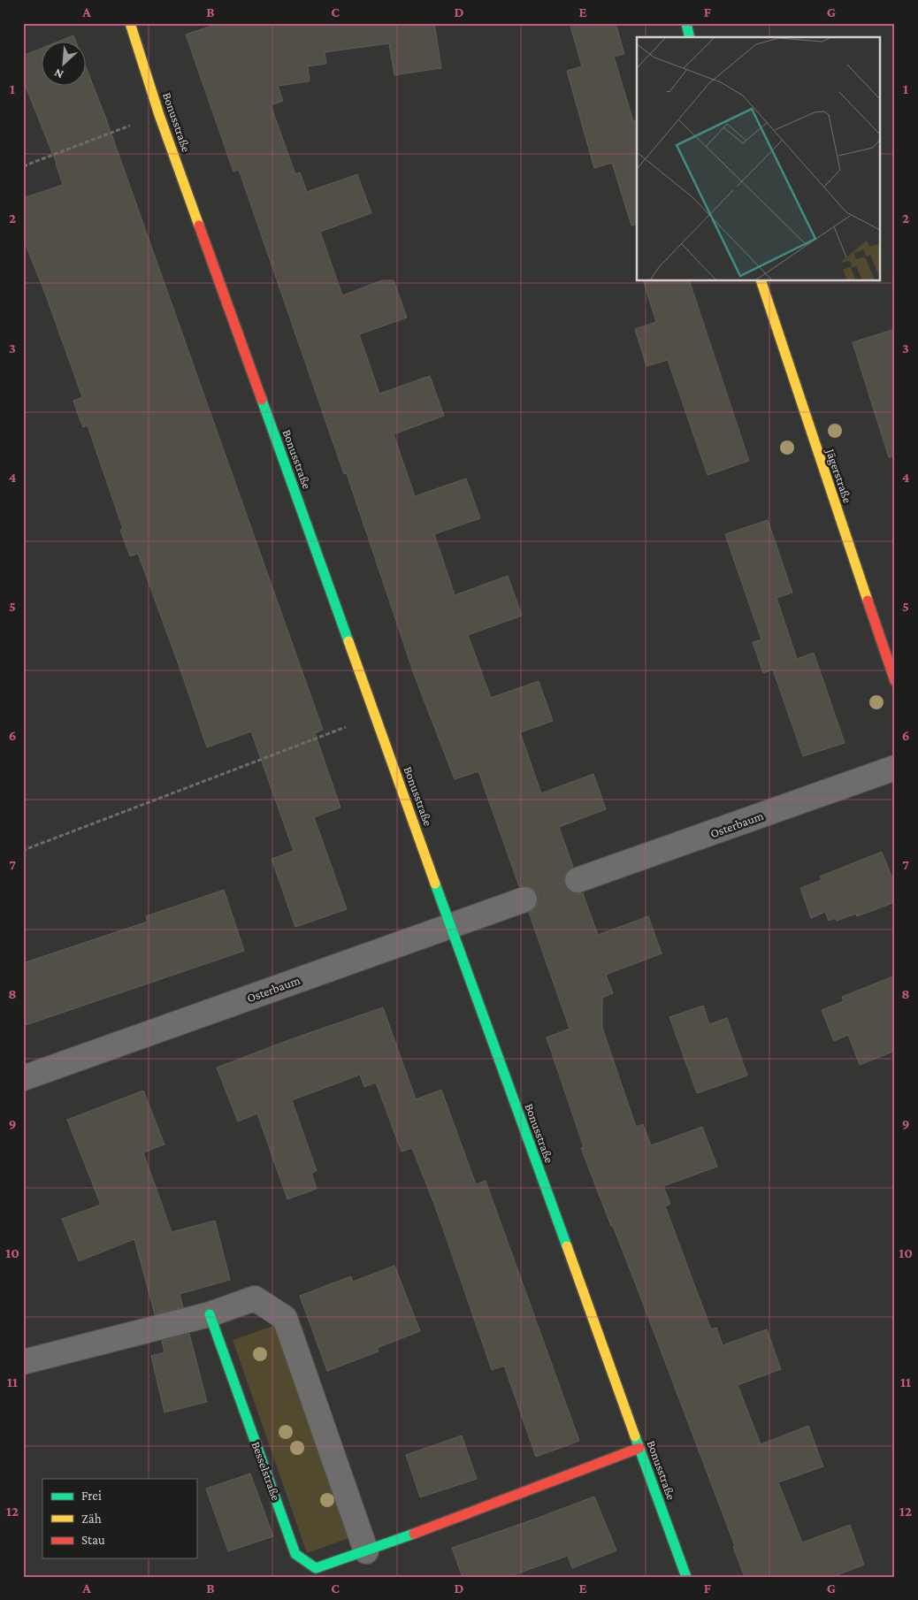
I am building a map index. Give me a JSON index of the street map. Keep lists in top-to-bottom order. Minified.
{"streets":{"street":["Bonusstraße","Jägerstraße","Osterbaum","Besselstraße"]},"crossings":[["Bonusstraße","Osterbaum"],["Bonusstraße","Besselstraße"]],"legend":["Frei","Zäh","Stau"],"north":"bottom left","grid":{"columns":["A","B","C","D","E","F","G"],"rows":["1","2","3","4","5","6","7","8","9","10","11","12"]}}
